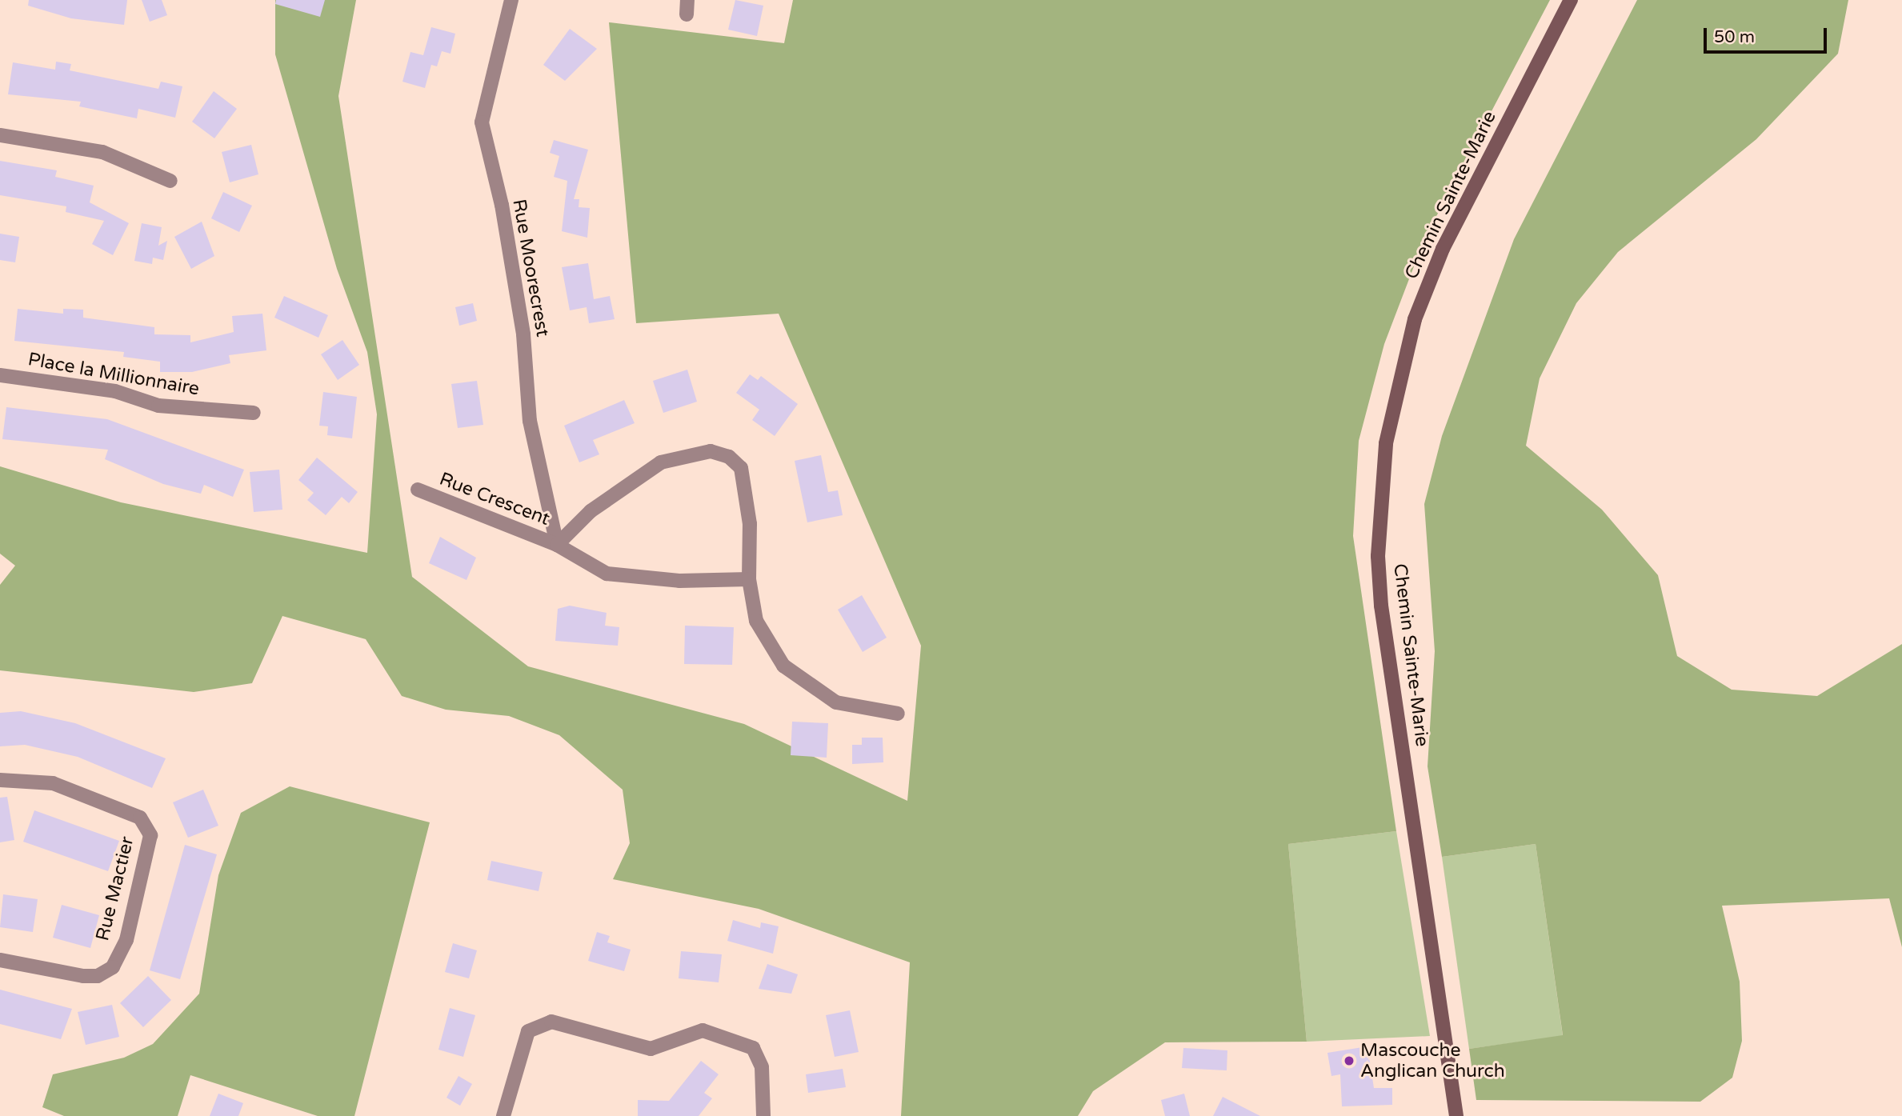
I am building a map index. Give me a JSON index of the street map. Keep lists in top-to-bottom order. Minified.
{"streets":{"street":["Chemin Sainte-Marie","Rue Moorecrest","Place la Millionnaire","Rue Crescent","Rue Mactier"]},"crossings":[["Rue Moorecrest","Rue Crescent"]],"places":["Mascouche Anglican Church"],"scale_bar":"50 m"}
